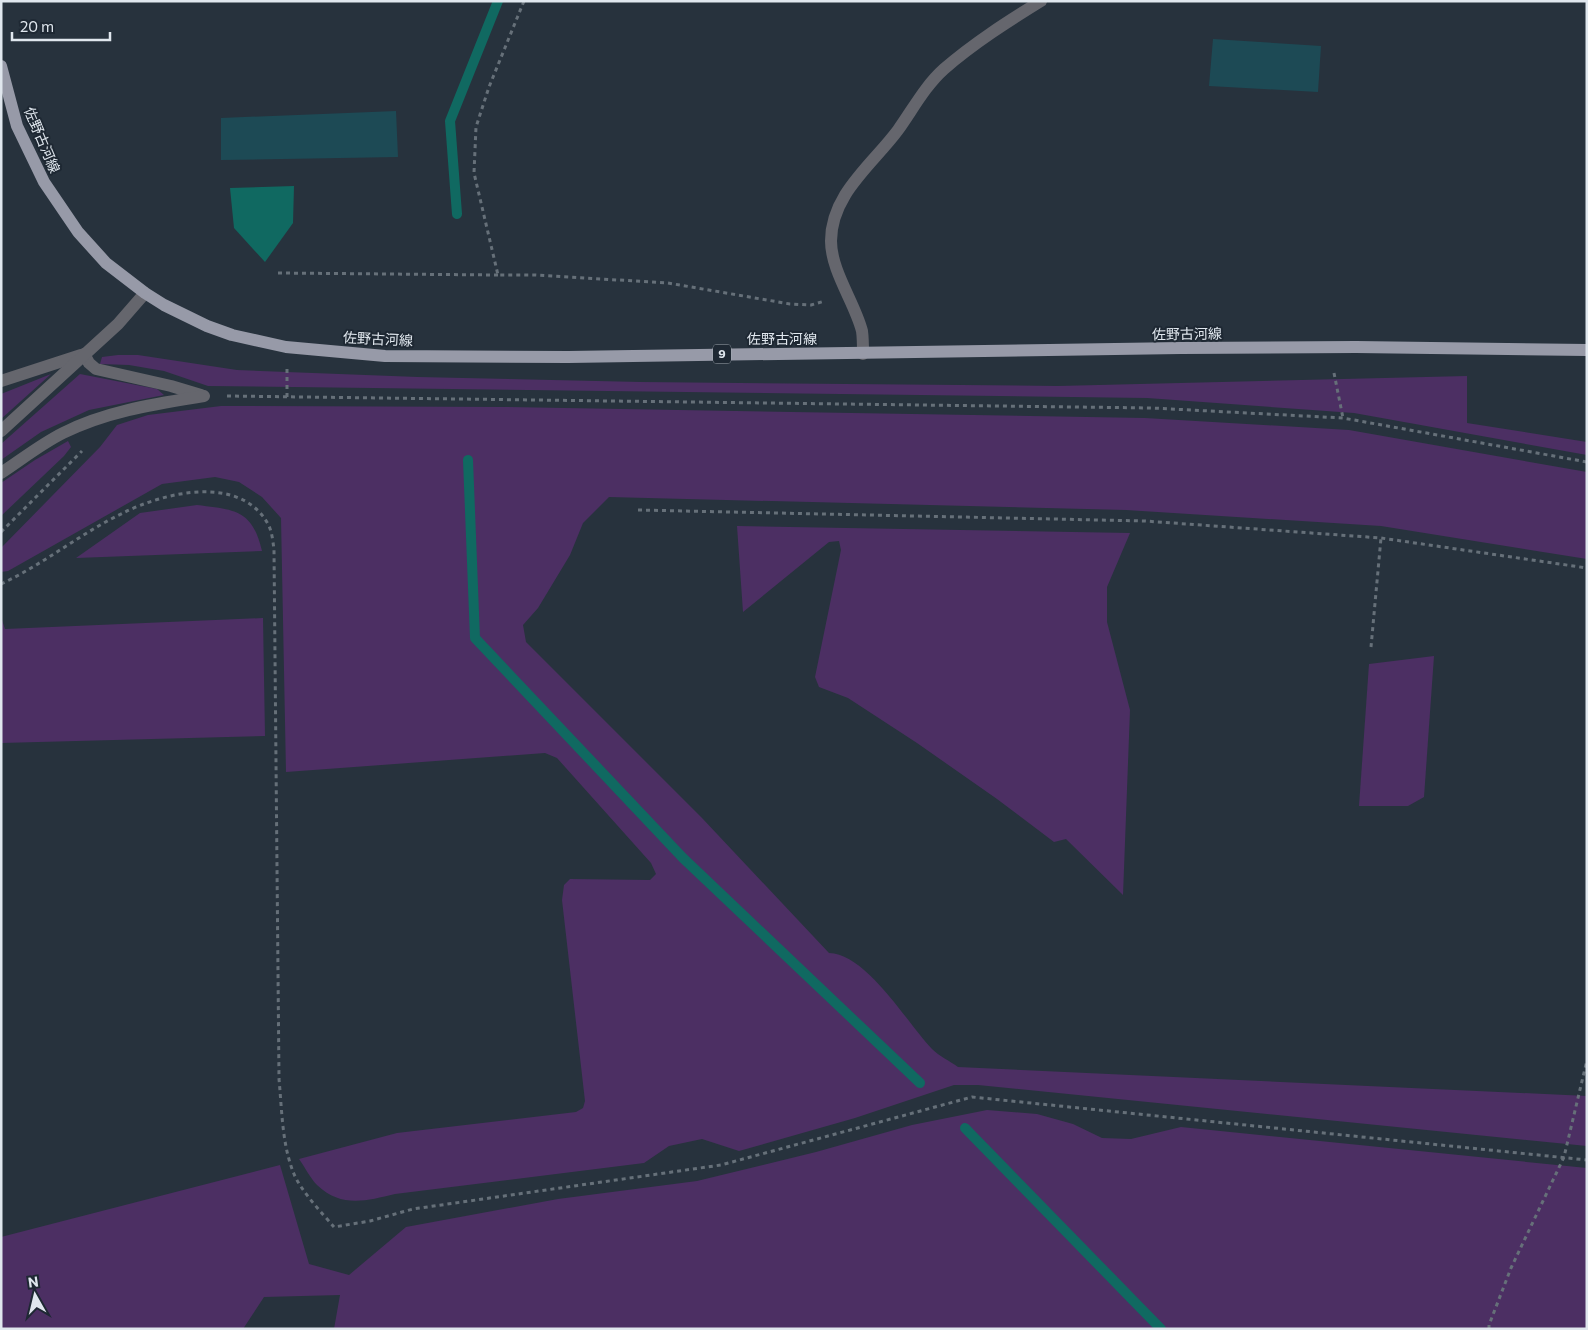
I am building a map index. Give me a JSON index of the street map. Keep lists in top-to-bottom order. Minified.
{"streets":{"main road":["佐野古河線","9"]},"scale_bar":"20 m","north":"top"}
